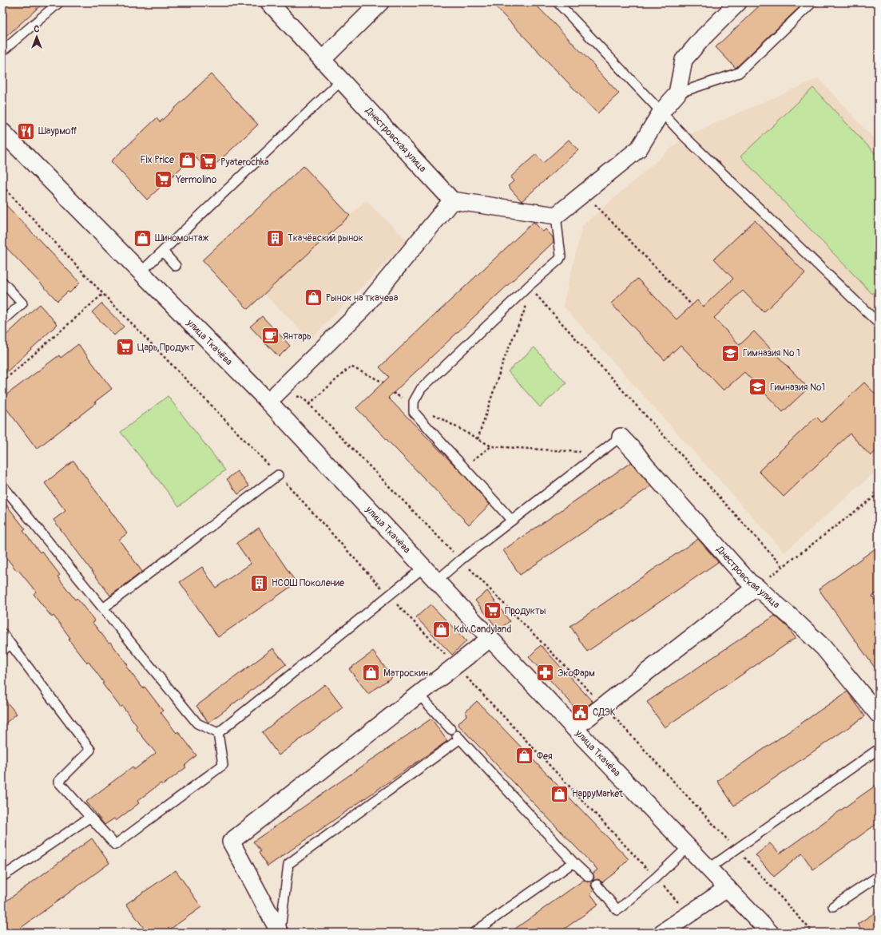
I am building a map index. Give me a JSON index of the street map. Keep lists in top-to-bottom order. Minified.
{"streets":{"street":["Днестровская улица","улица Ткачёва"]},"places":{"restaurant":["Шаурмоff"],"shop":["Fix Price","Шиномонтаж","Рынок на ткачева","Kdv Candyland","Матроскин","Фея","HappyMarket"],"supermarket":["Pyaterochka","Yermolino","Царь Продукт","Продукты"],"building":["Ткачёвский рынок","НСОШ Поколение"],"cafe":["Янтарь"],"school or university":["Гимназия № 1","Гимназия №1"],"pharmacy":["ЭкоФарм"],"public building":["СДЭК"]},"north":"top"}
